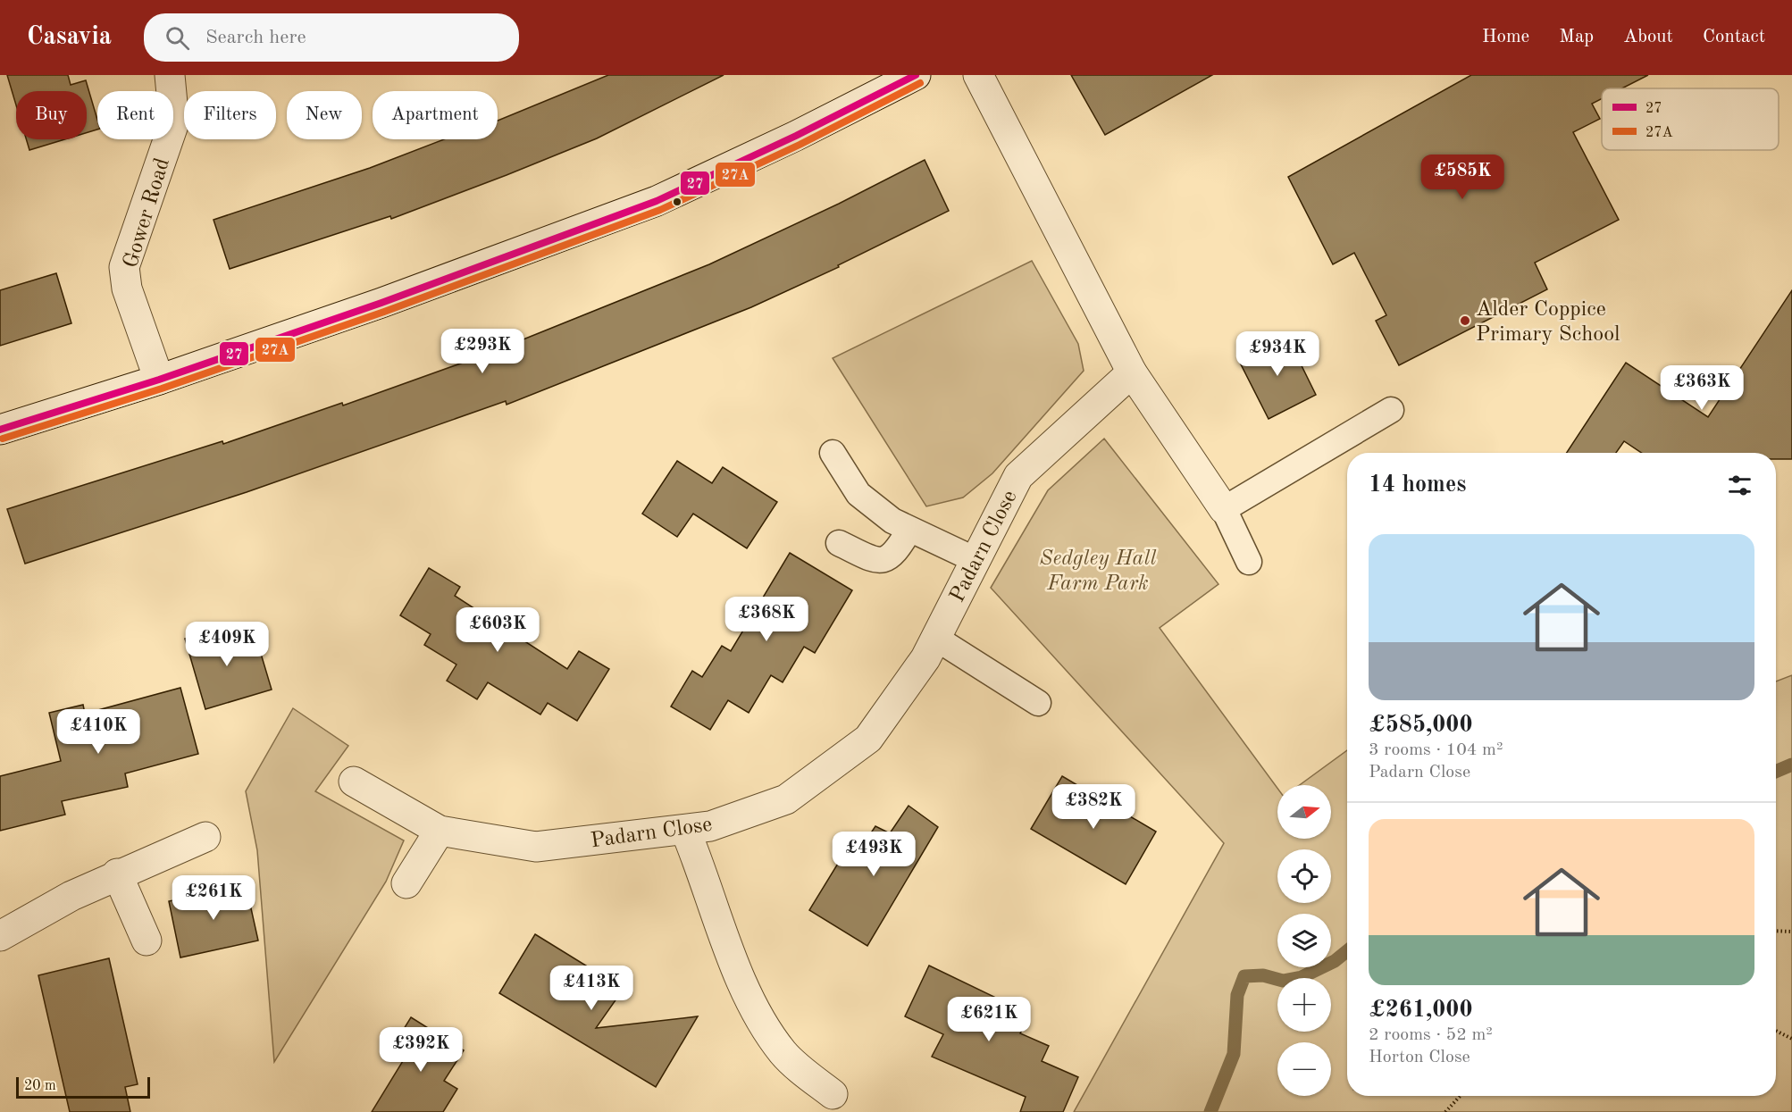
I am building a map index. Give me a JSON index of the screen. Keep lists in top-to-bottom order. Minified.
{"streets":{"street":["Gower Road","Padarn Close"]},"parks":["Sedgley Hall Farm Park"],"places":["Alder Coppice Primary School"],"lines":["transit line 27","transit line 27A"],"legend":["27","27A"],"scale_bar":"20 m","north":"right","page":{"header":"Casavia","search":"Search here","nav":["Home","Map","About","Contact"],"chip":["Buy","Rent","Filters","New","Apartment"],"price":["£585K","£293K","£934K","£363K","£368K","£603K","£409K","£410K","£382K","£493K","£261K","£413K","£621K","£392K"],"heading":"14 homes","list":[{"name":"£585,000","note":"3 rooms · 104 m² · Padarn Close"},{"name":"£261,000","note":"2 rooms · 52 m² · Horton Close"}],"map_buttons":["+","−"],"scale":"20 m"}}
